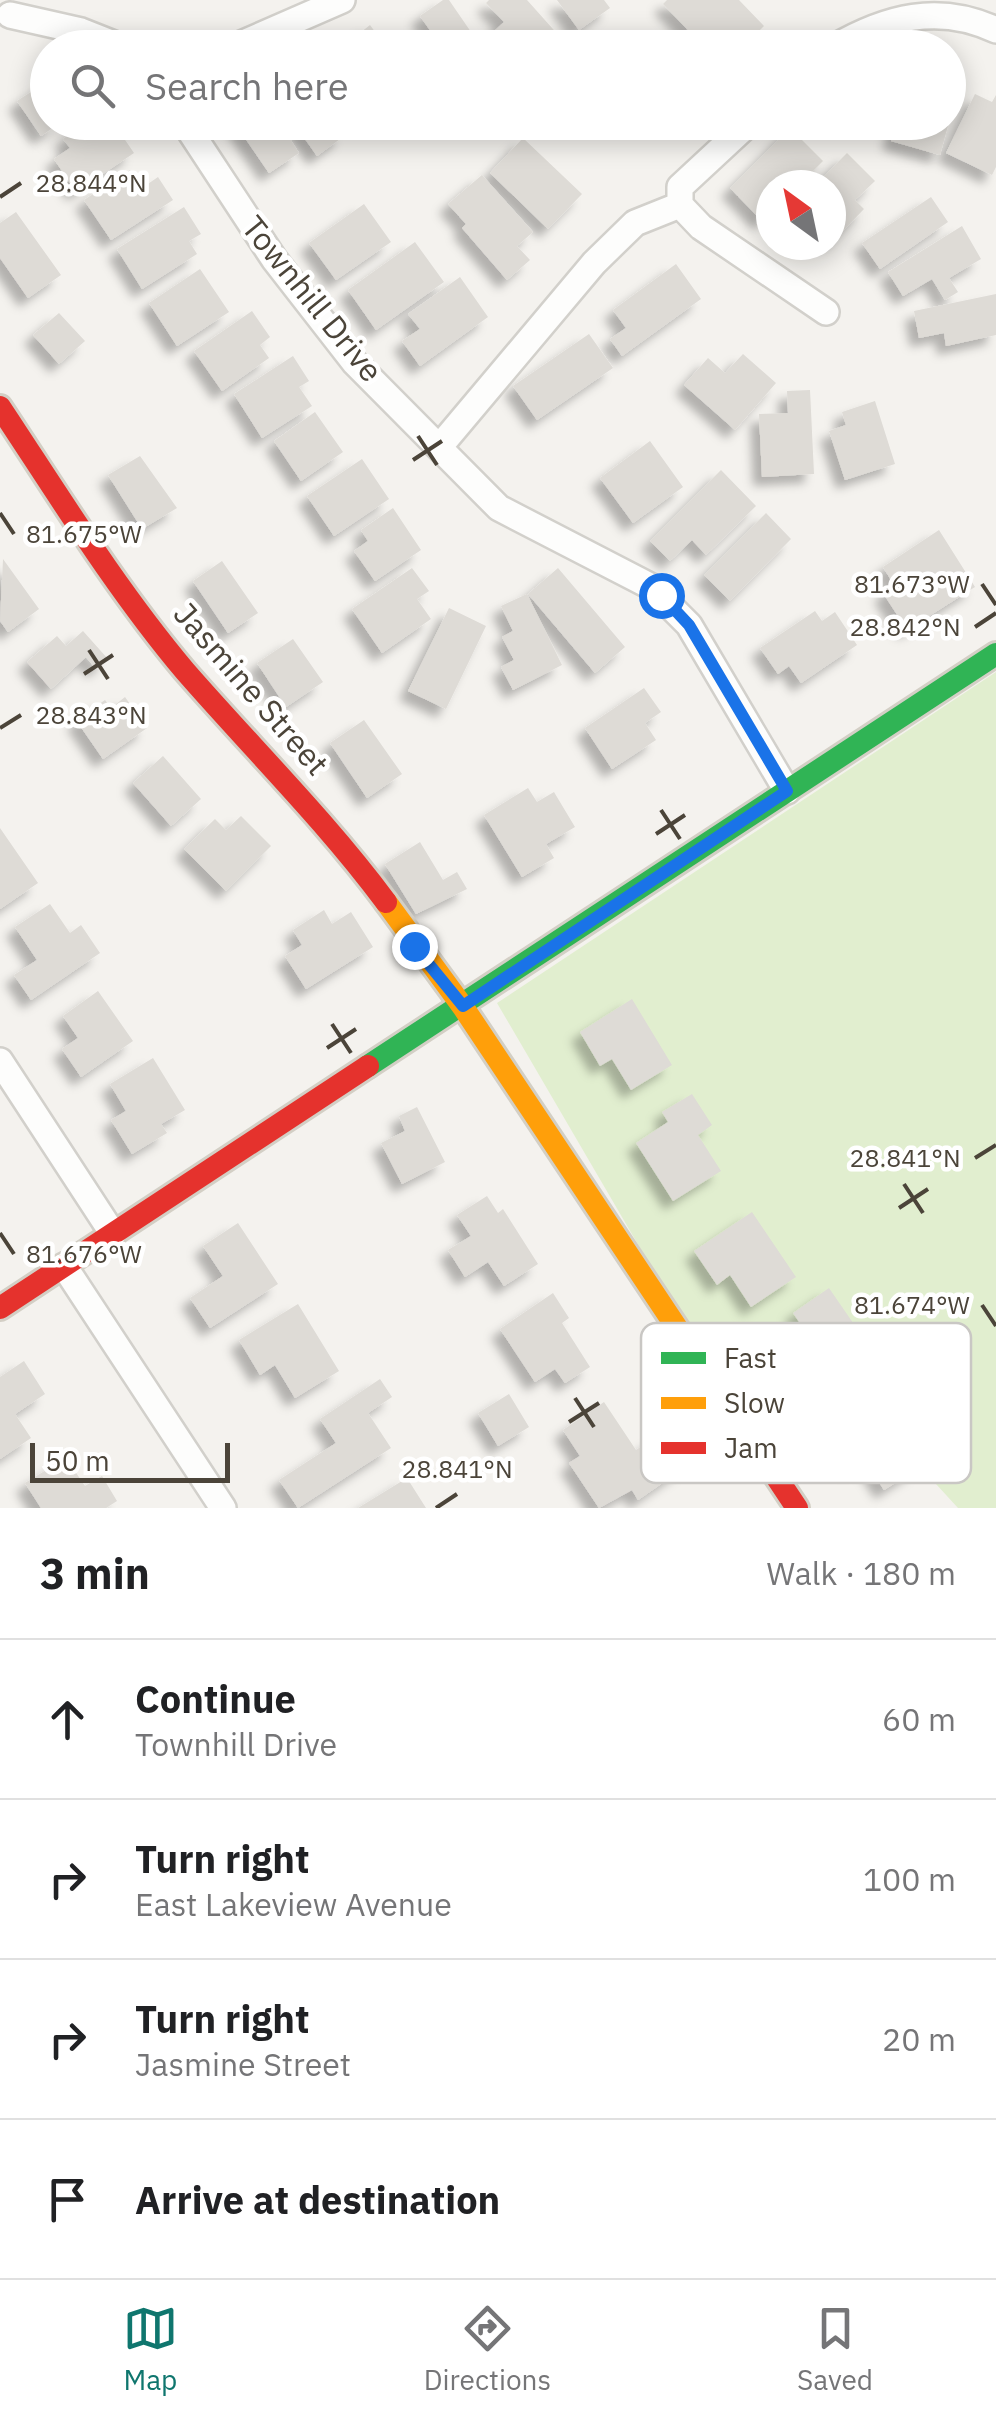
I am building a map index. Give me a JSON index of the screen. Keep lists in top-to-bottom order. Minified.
{"streets":{"street":["Townhill Drive","Jasmine Street"]},"legend":["Fast","Slow","Jam"],"scale_bar":"50 m","north":"top left","page":{"search":"Search here","scale":"50 m","heading":["3 min","Walk · 180 m"],"list":[["Continue","Townhill Drive","60 m"],["Turn right","East Lakeview Avenue","100 m"],["Turn right","Jasmine Street","20 m"],"Arrive at destination"],"nav":["Map","Directions","Saved"]},"coordinates":["28.844°N","81.675°W","81.673°W","28.842°N","28.843°N","28.841°N","81.676°W","81.674°W"]}
